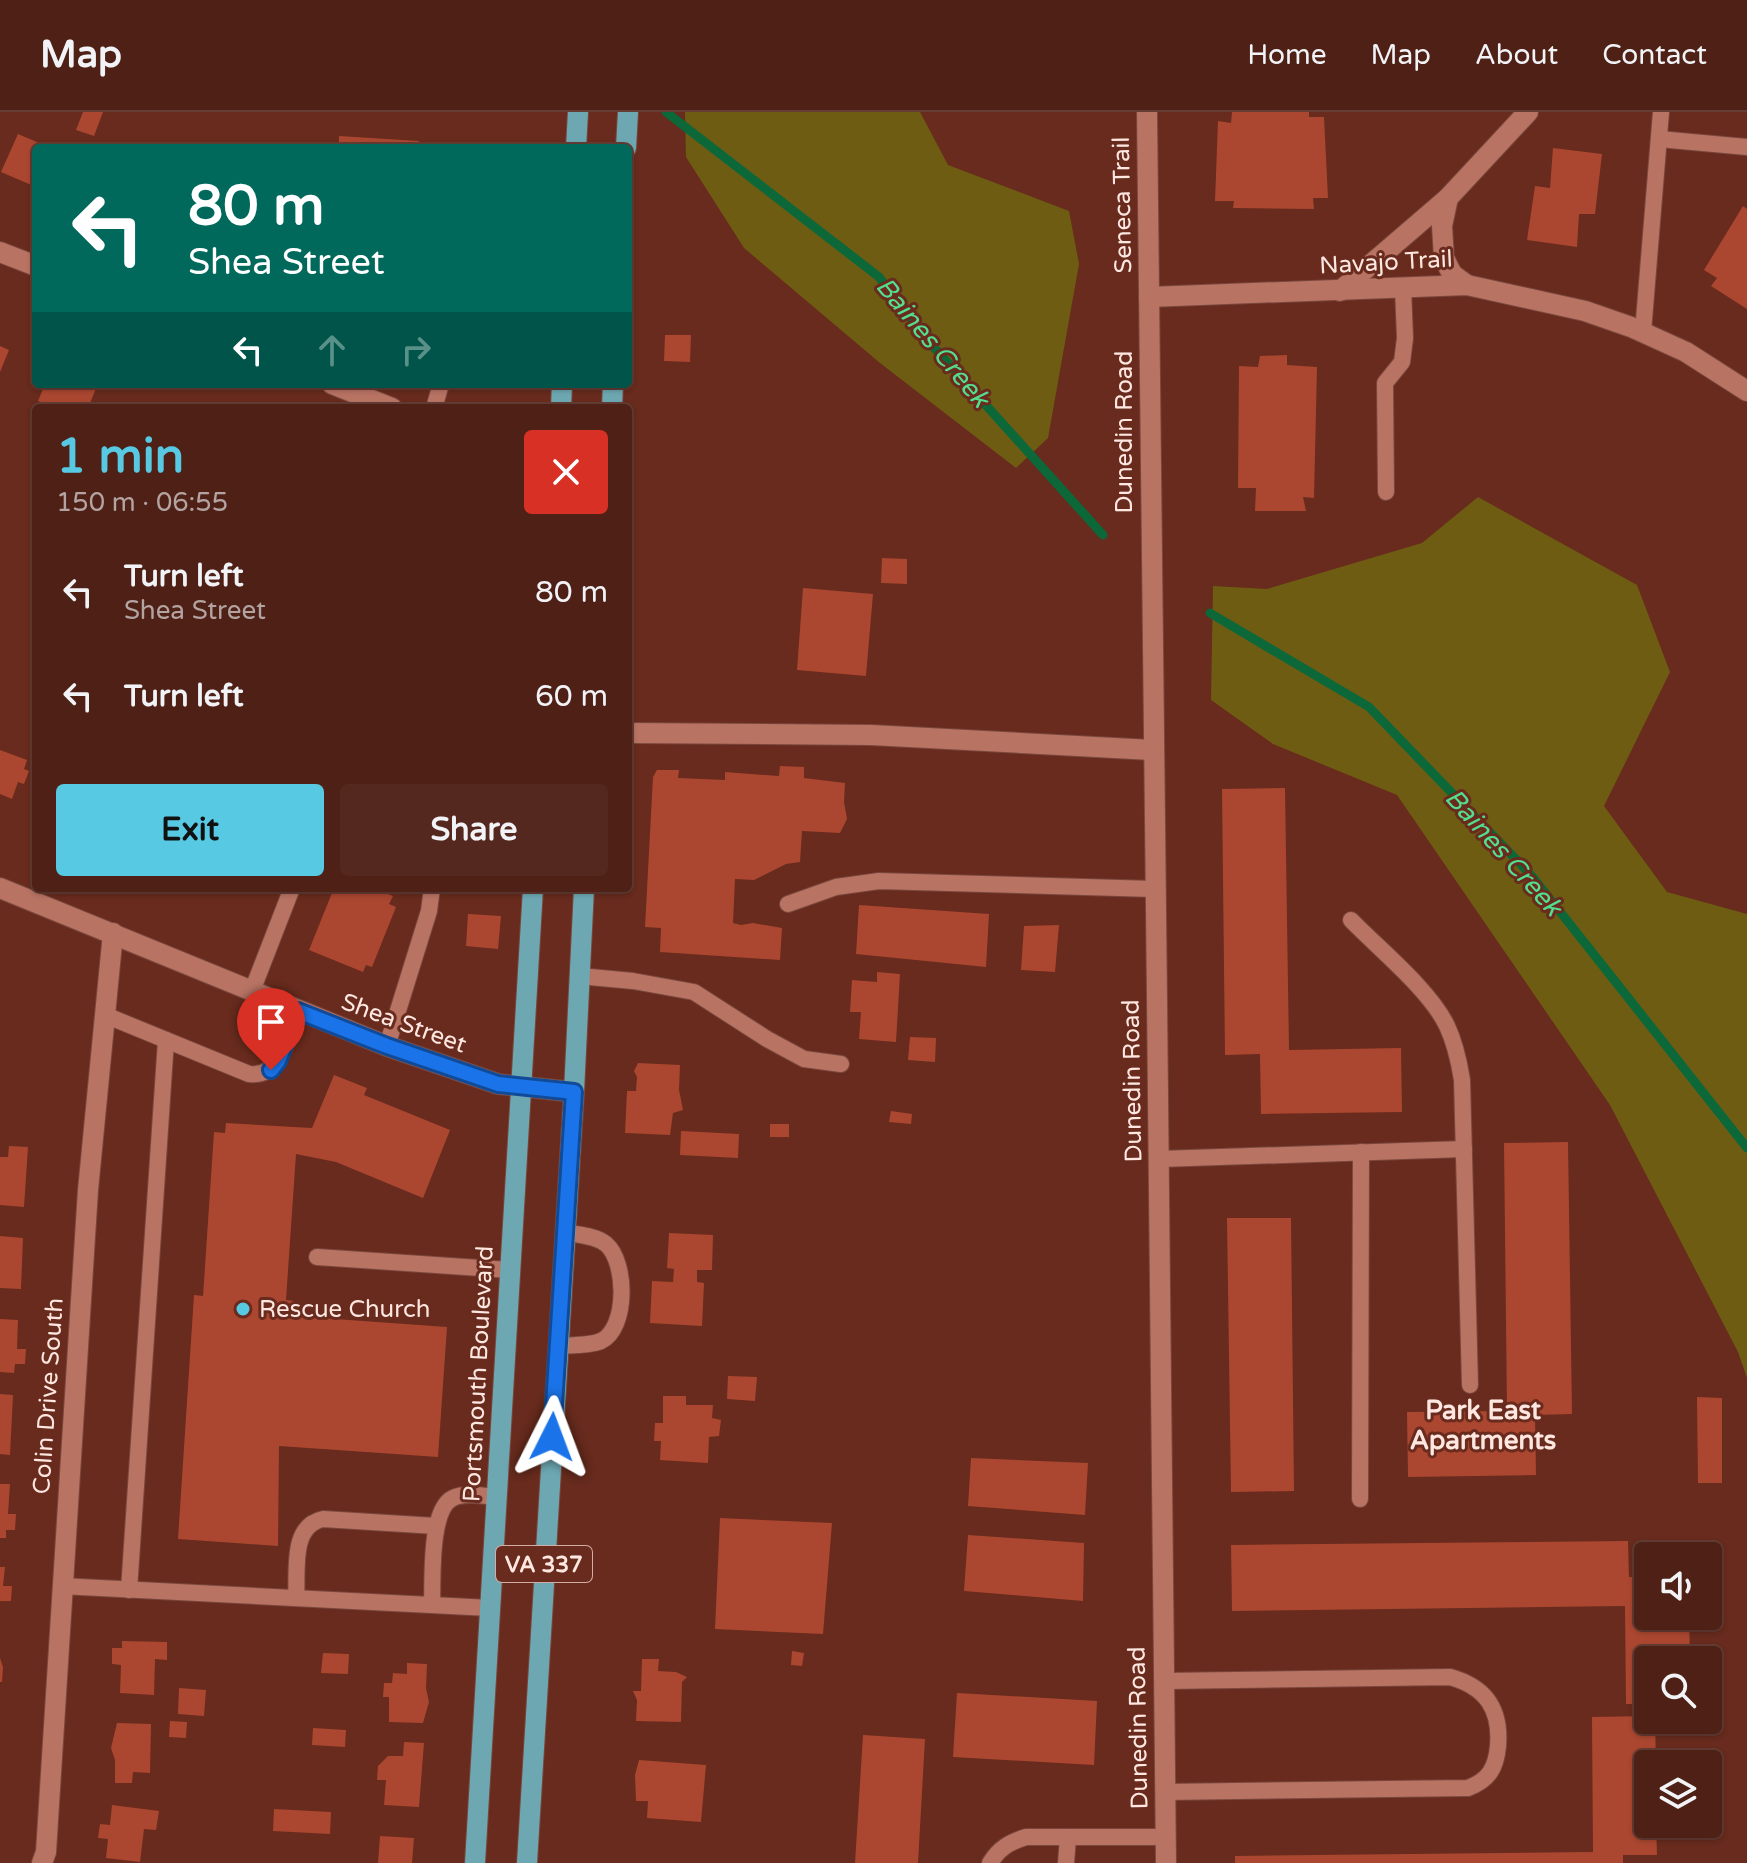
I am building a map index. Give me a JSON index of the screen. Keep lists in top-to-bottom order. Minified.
{"streets":{"main road":["Portsmouth Boulevard","VA 337"],"street":["Seneca Trail","Navajo Trail","Dunedin Road","Shea Street","Colin Drive South"]},"crossings":[["Seneca Trail","Navajo Trail"],["Seneca Trail","Dunedin Road"],["Navajo Trail","Dunedin Road"],["Shea Street","Portsmouth Boulevard"],["Shea Street","Colin Drive South"],["Shea Street","VA 337"]],"districts":["Park East Apartments"],"water":["Baines Creek"],"places":["Rescue Church"],"page":{"header":"Map","nav":["Home","Map","About","Contact"],"turn":["80 m","Shea Street"],"heading":["1 min","150 m · 06:55"],"list":[{"name":"Turn left","note":"Shea Street","value":"80 m"},{"name":"Turn left","value":"60 m"}],"buttons":["Exit","Share"]}}
